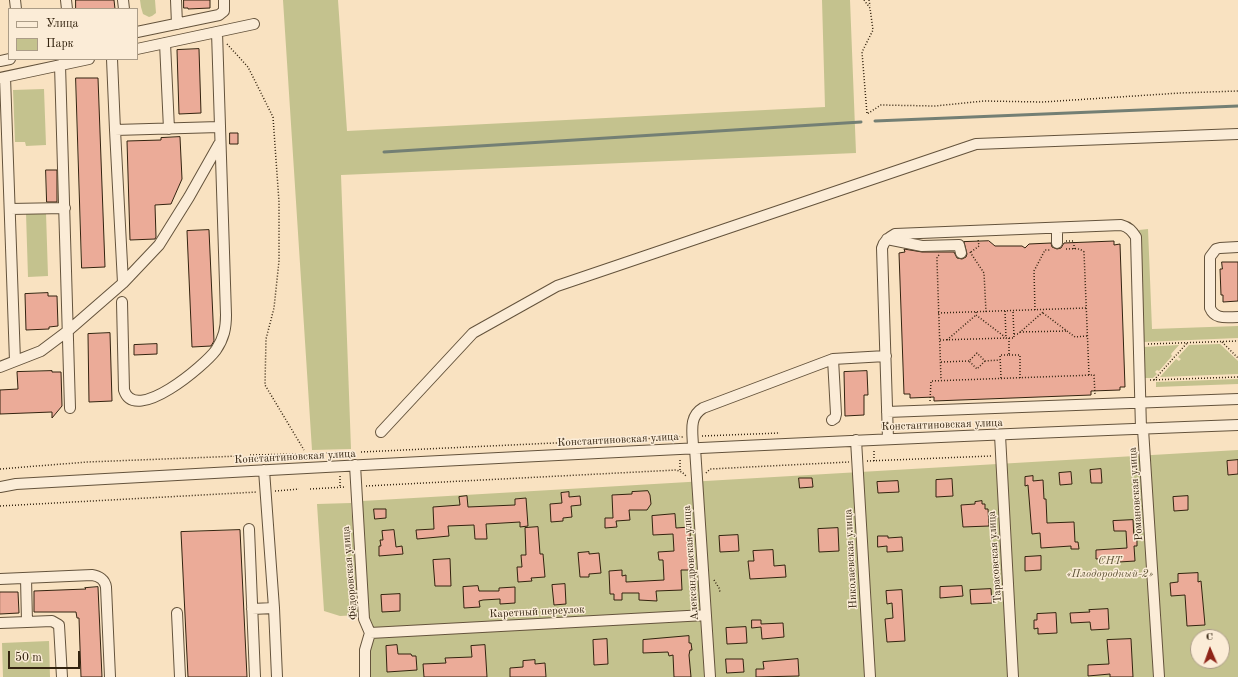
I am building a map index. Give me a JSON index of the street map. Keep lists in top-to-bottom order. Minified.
{"streets":{"street":["Константиновская улица","Романовская улица","Тарасовская улица","Николаевская улица","Александровская улица","Фёдоровская улица","Каретный переулок"]},"crossings":[["Константиновская улица","Романовская улица"],["Константиновская улица","Тарасовская улица"],["Константиновская улица","Николаевская улица"],["Константиновская улица","Александровская улица"],["Константиновская улица","Фёдоровская улица"],["Александровская улица","Каретный переулок"],["Фёдоровская улица","Каретный переулок"]],"parks":["СНТ «Плодородный-2»"],"legend":["Улица","Парк"],"scale_bar":"50 m","north":"top"}
